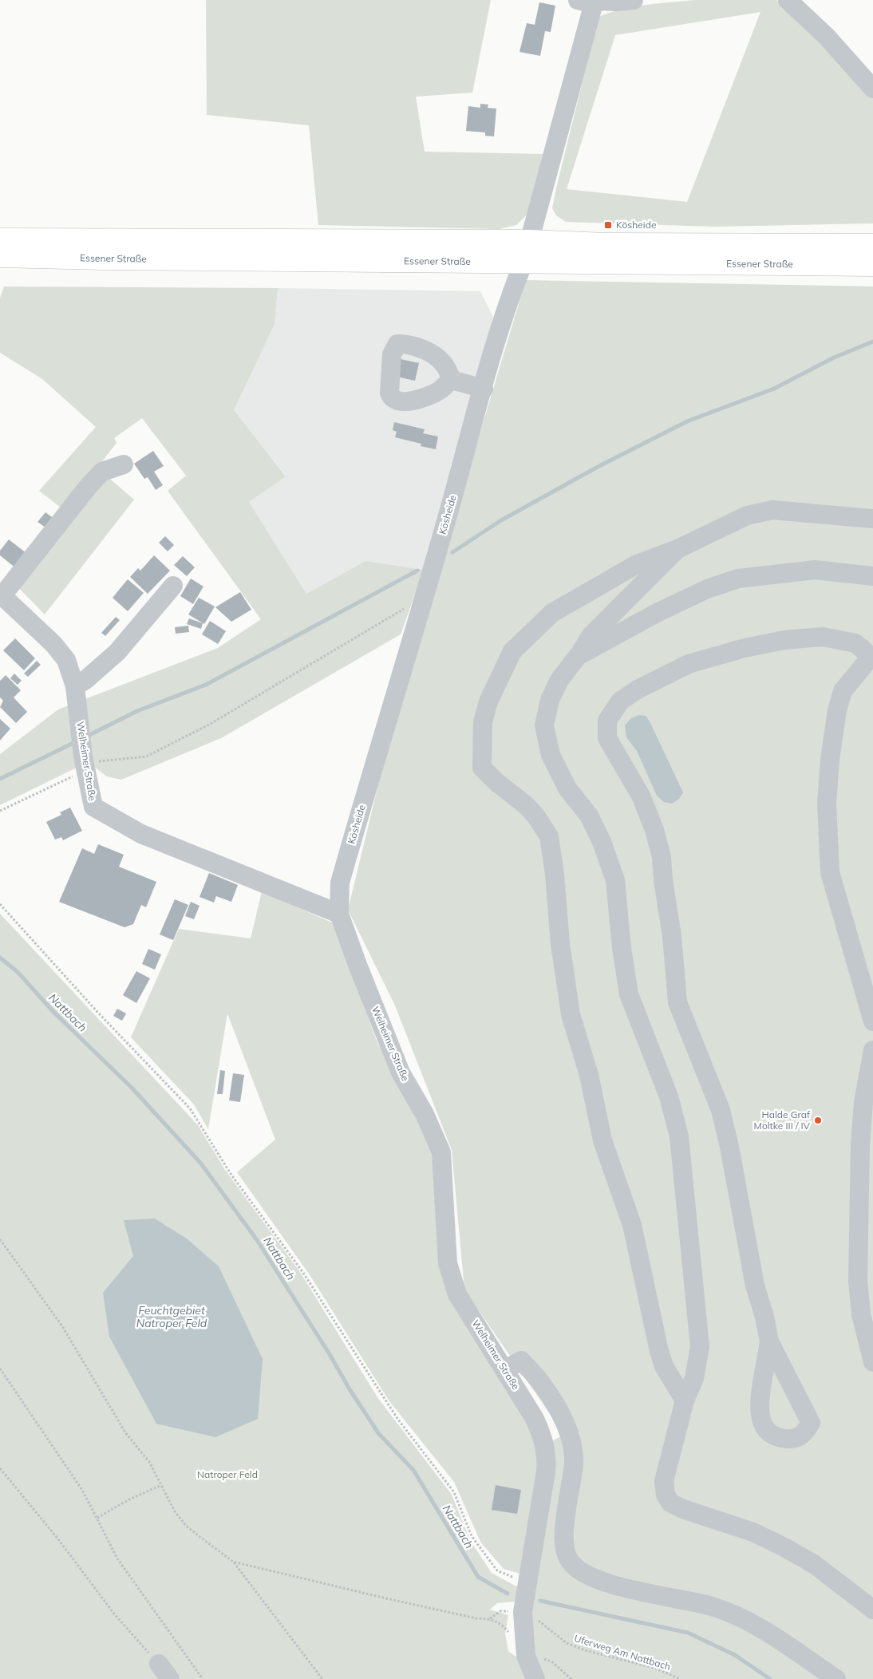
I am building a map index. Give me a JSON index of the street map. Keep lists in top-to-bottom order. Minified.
{"streets":{"main road":["Essener Straße"],"street":["Kösheide","Welheimer Straße"],"path":["Uferweg Am Nattbach"]},"crossings":[["Essener Straße","Kösheide"],["Kösheide","Welheimer Straße"],["Welheimer Straße","Uferweg Am Nattbach"]],"water":["Nattbach","Feuchtgebiet Natroper Feld"],"parks":["Natroper Feld"],"places":{"transit":["Kösheide"],"other":["Halde Graf Moltke III / IV"]}}
